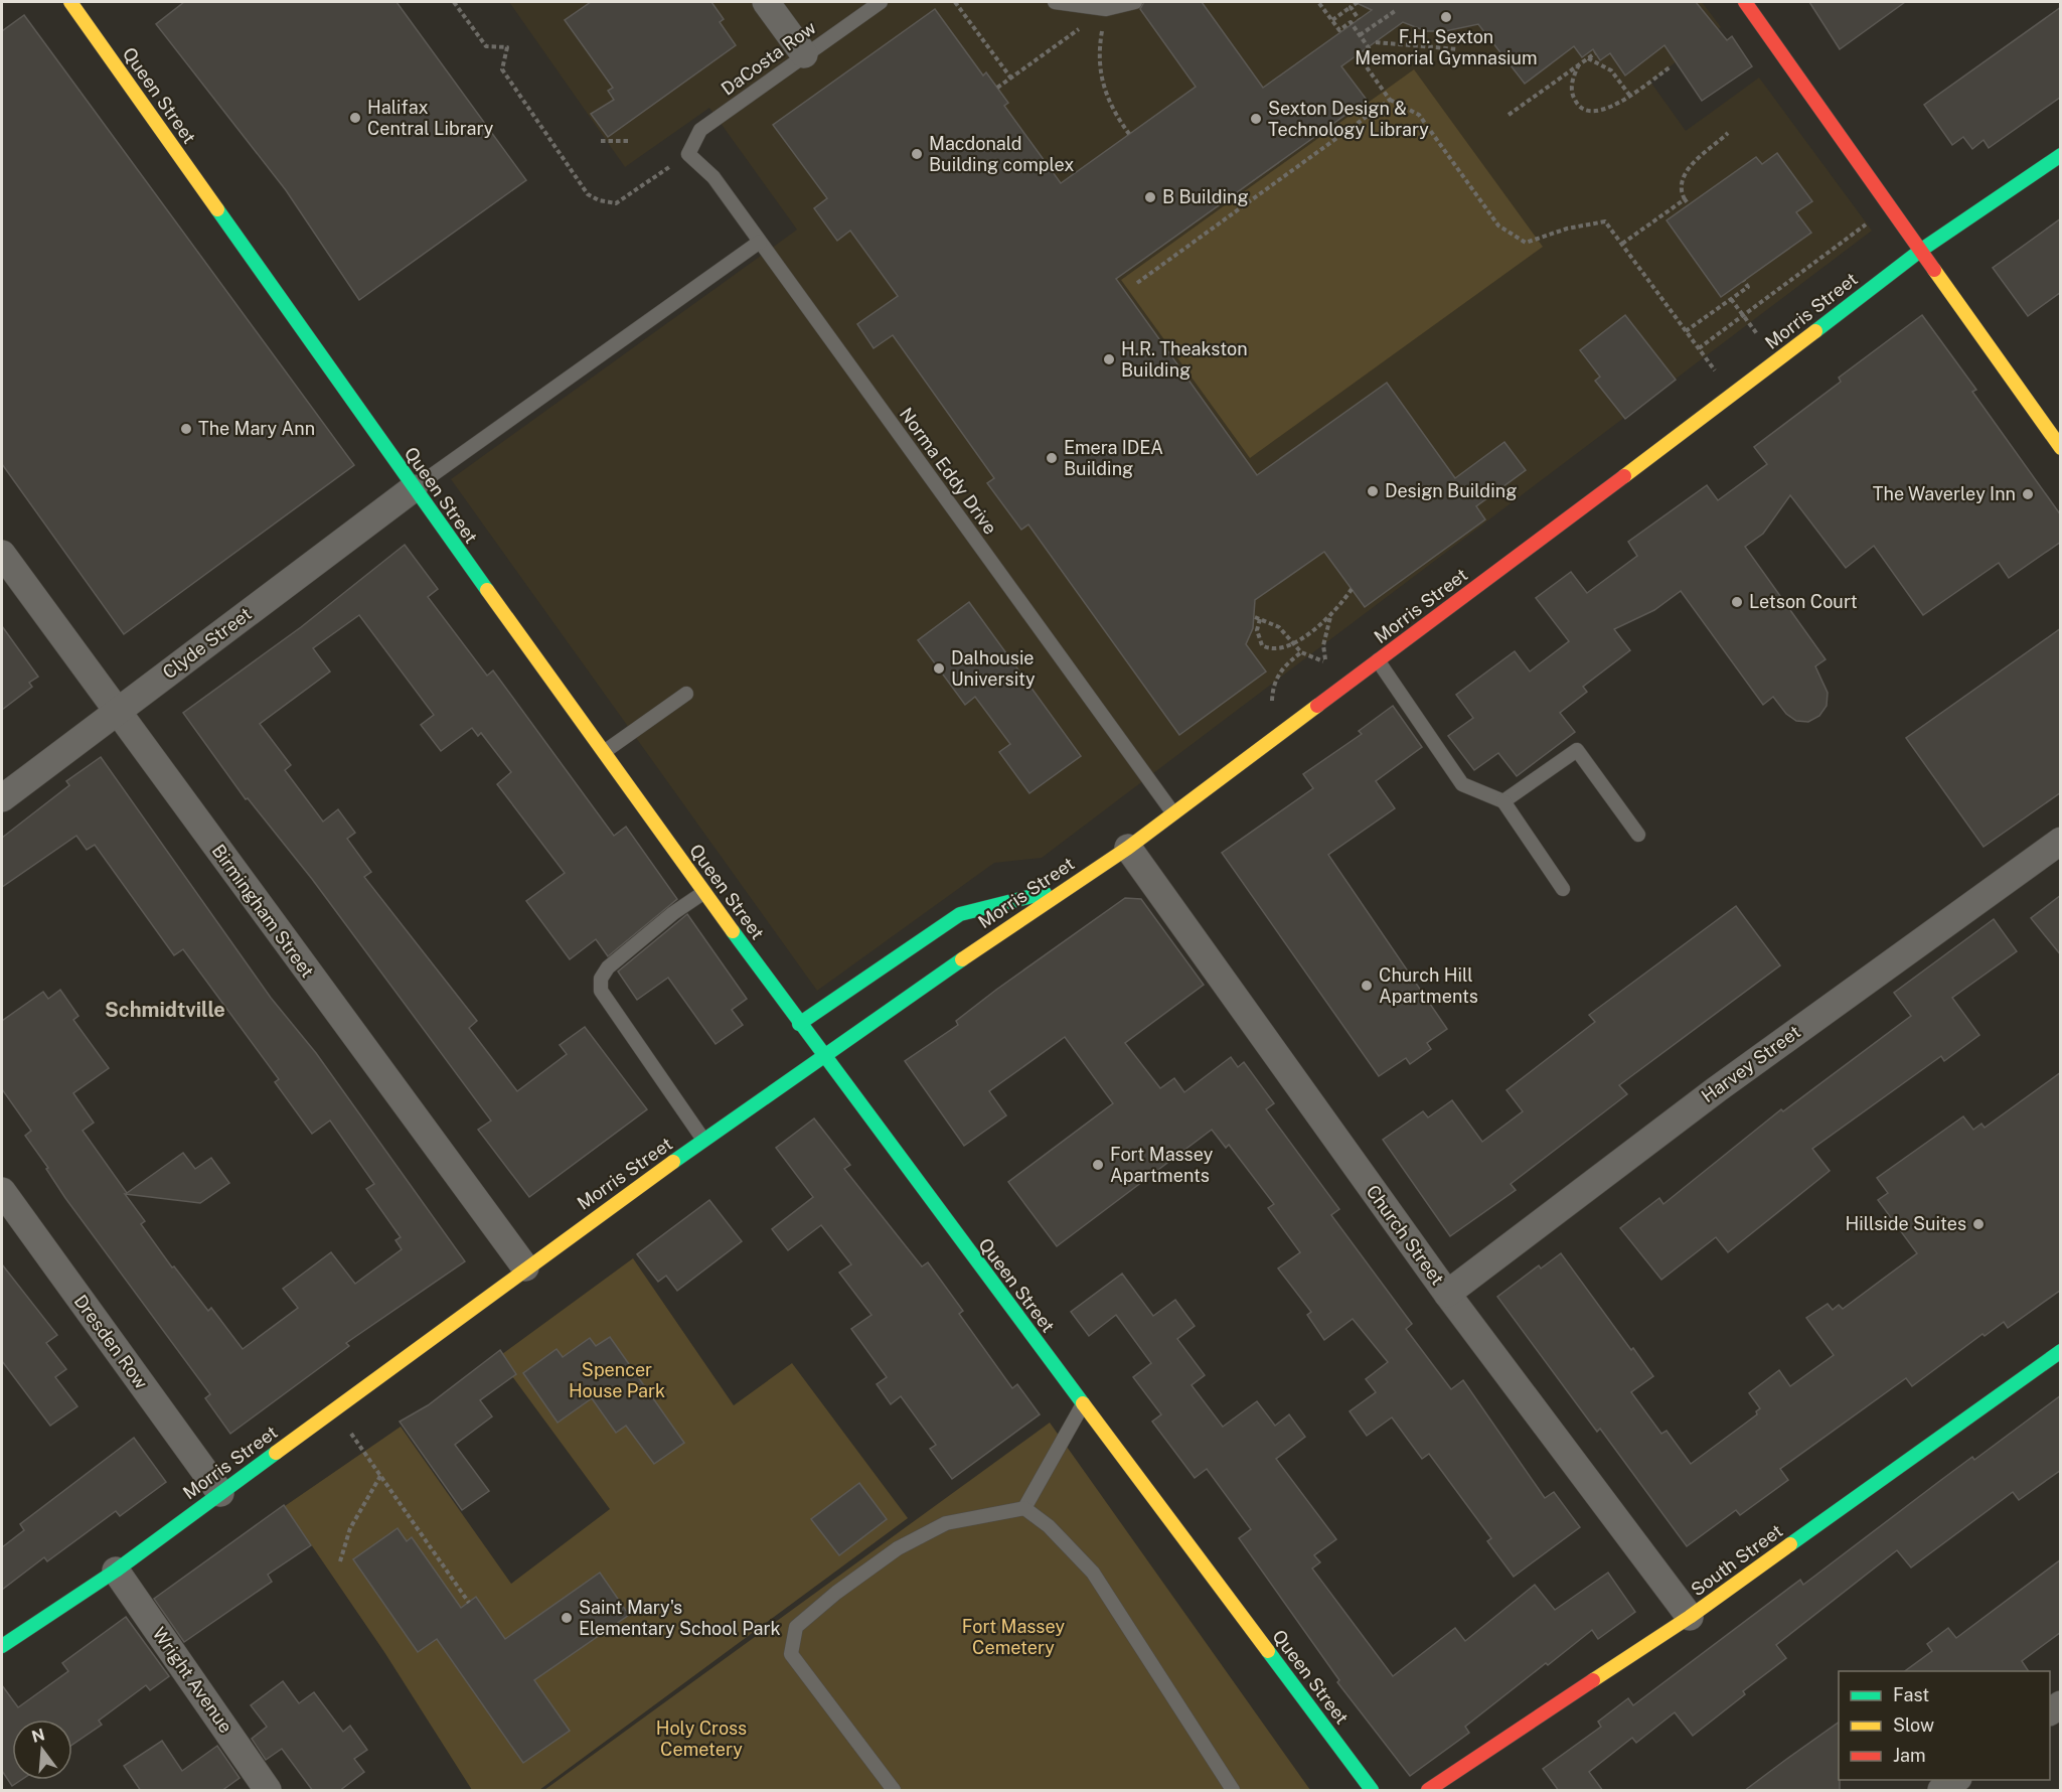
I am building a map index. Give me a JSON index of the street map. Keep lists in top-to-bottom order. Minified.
{"streets":{"street":["Queen Street","Morris Street","Clyde Street","Birmingham Street","Harvey Street","Church Street","Dresden Row","South Street","Wright Avenue"],"lane":["DaCosta Row","Norma Eddy Drive"]},"crossings":[["DaCosta Row","Norma Eddy Drive"],["Queen Street","Morris Street"],["Queen Street","Clyde Street"],["Morris Street","Norma Eddy Drive"],["Morris Street","Birmingham Street"],["Morris Street","Church Street"],["Morris Street","Dresden Row"],["Morris Street","Wright Avenue"],["Clyde Street","Birmingham Street"],["Harvey Street","Church Street"],["Church Street","South Street"]],"districts":["Schmidtville"],"parks":["Spencer House Park","Fort Massey Cemetery","Holy Cross Cemetery"],"places":["F.H. Sexton Memorial Gymnasium","Halifax Central Library","Sexton Design & Technology Library","Macdonald Building complex","B Building","H.R. Theakston Building","The Mary Ann","Emera IDEA Building","Design Building","The Waverley Inn","Letson Court","Dalhousie University","Church Hill Apartments","Fort Massey Apartments","Hillside Suites","Saint Mary's Elementary School Park"],"legend":["Fast","Slow","Jam"],"north":"top"}
